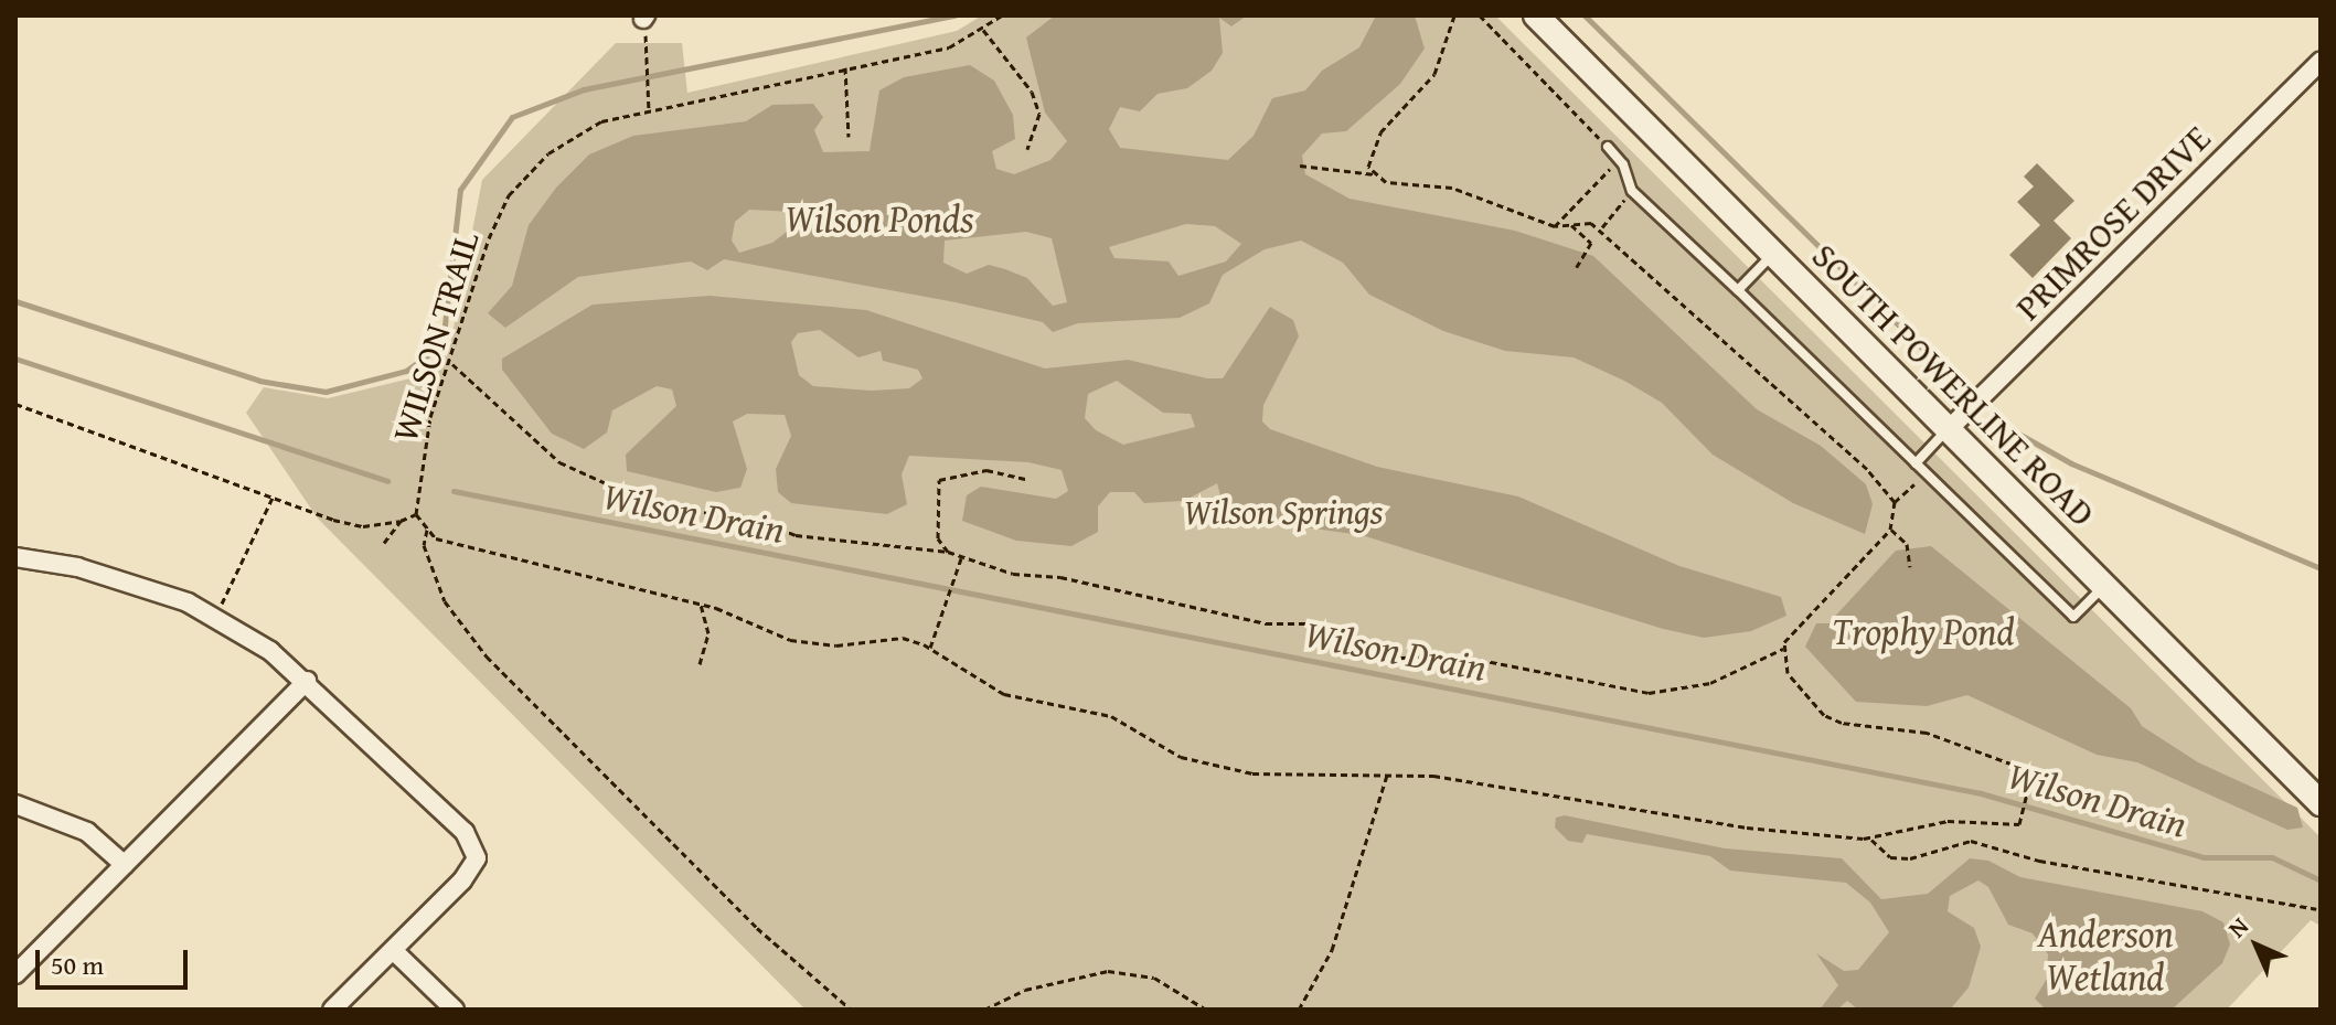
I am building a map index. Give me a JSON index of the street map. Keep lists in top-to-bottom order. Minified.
{"streets":{"street":["PRIMROSE DRIVE","SOUTH POWERLINE ROAD"],"path":["WILSON TRAIL"]},"crossings":[["PRIMROSE DRIVE","SOUTH POWERLINE ROAD"]],"water":["Wilson Ponds","Wilson Drain","Trophy Pond","Anderson Wetland"],"parks":["Wilson Springs"],"scale_bar":"50 m","north":"top left"}
